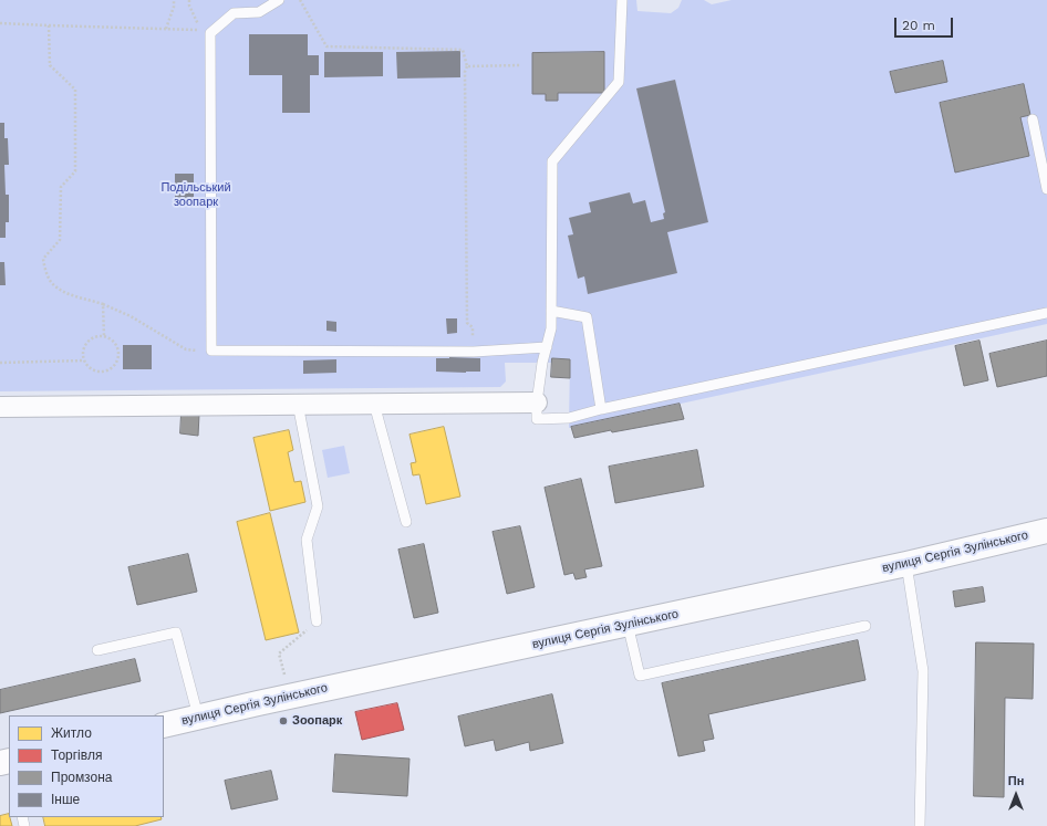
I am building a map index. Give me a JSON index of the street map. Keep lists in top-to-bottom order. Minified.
{"streets":{"street":["вулиця Сергія Зулінського"]},"parks":["Подільський зоопарк"],"places":["Зоопарк"],"legend":["Житло","Торгівля","Промзона","Інше"],"scale_bar":"20 m","north":"top"}
